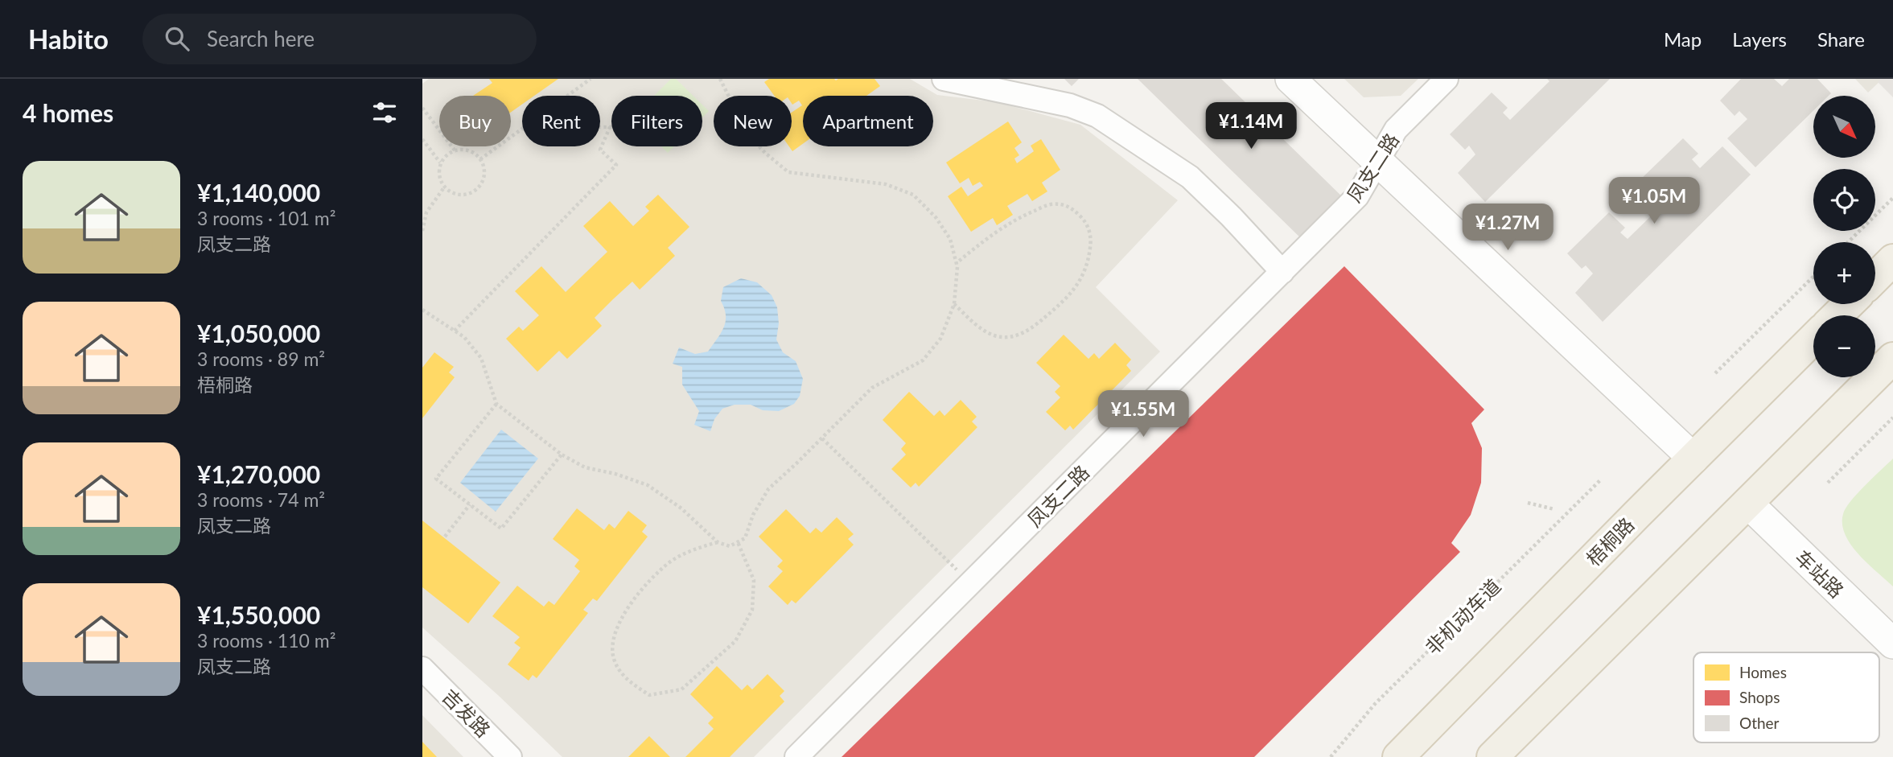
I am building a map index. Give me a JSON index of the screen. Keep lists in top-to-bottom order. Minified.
{"streets":{"main road":["梧桐路"],"street":["凤支二路","车站路","吉发路"],"path":["非机动车道"]},"legend":["Homes","Shops","Other"],"north":"bottom right","page":{"header":"Habito","search":"Search here","nav":["Map","Layers","Share"],"heading":"4 homes","map_buttons":["+","−"],"chip":["Buy","Rent","Filters","New","Apartment"],"price":["¥1.14M","¥1.05M","¥1.27M","¥1.55M"],"list":[{"name":"¥1,140,000","note":"3 rooms · 101 m² · 凤支二路"},{"name":"¥1,050,000","note":"3 rooms · 89 m² · 梧桐路"},{"name":"¥1,270,000","note":"3 rooms · 74 m² · 凤支二路"},{"name":"¥1,550,000","note":"3 rooms · 110 m² · 凤支二路"}]}}
